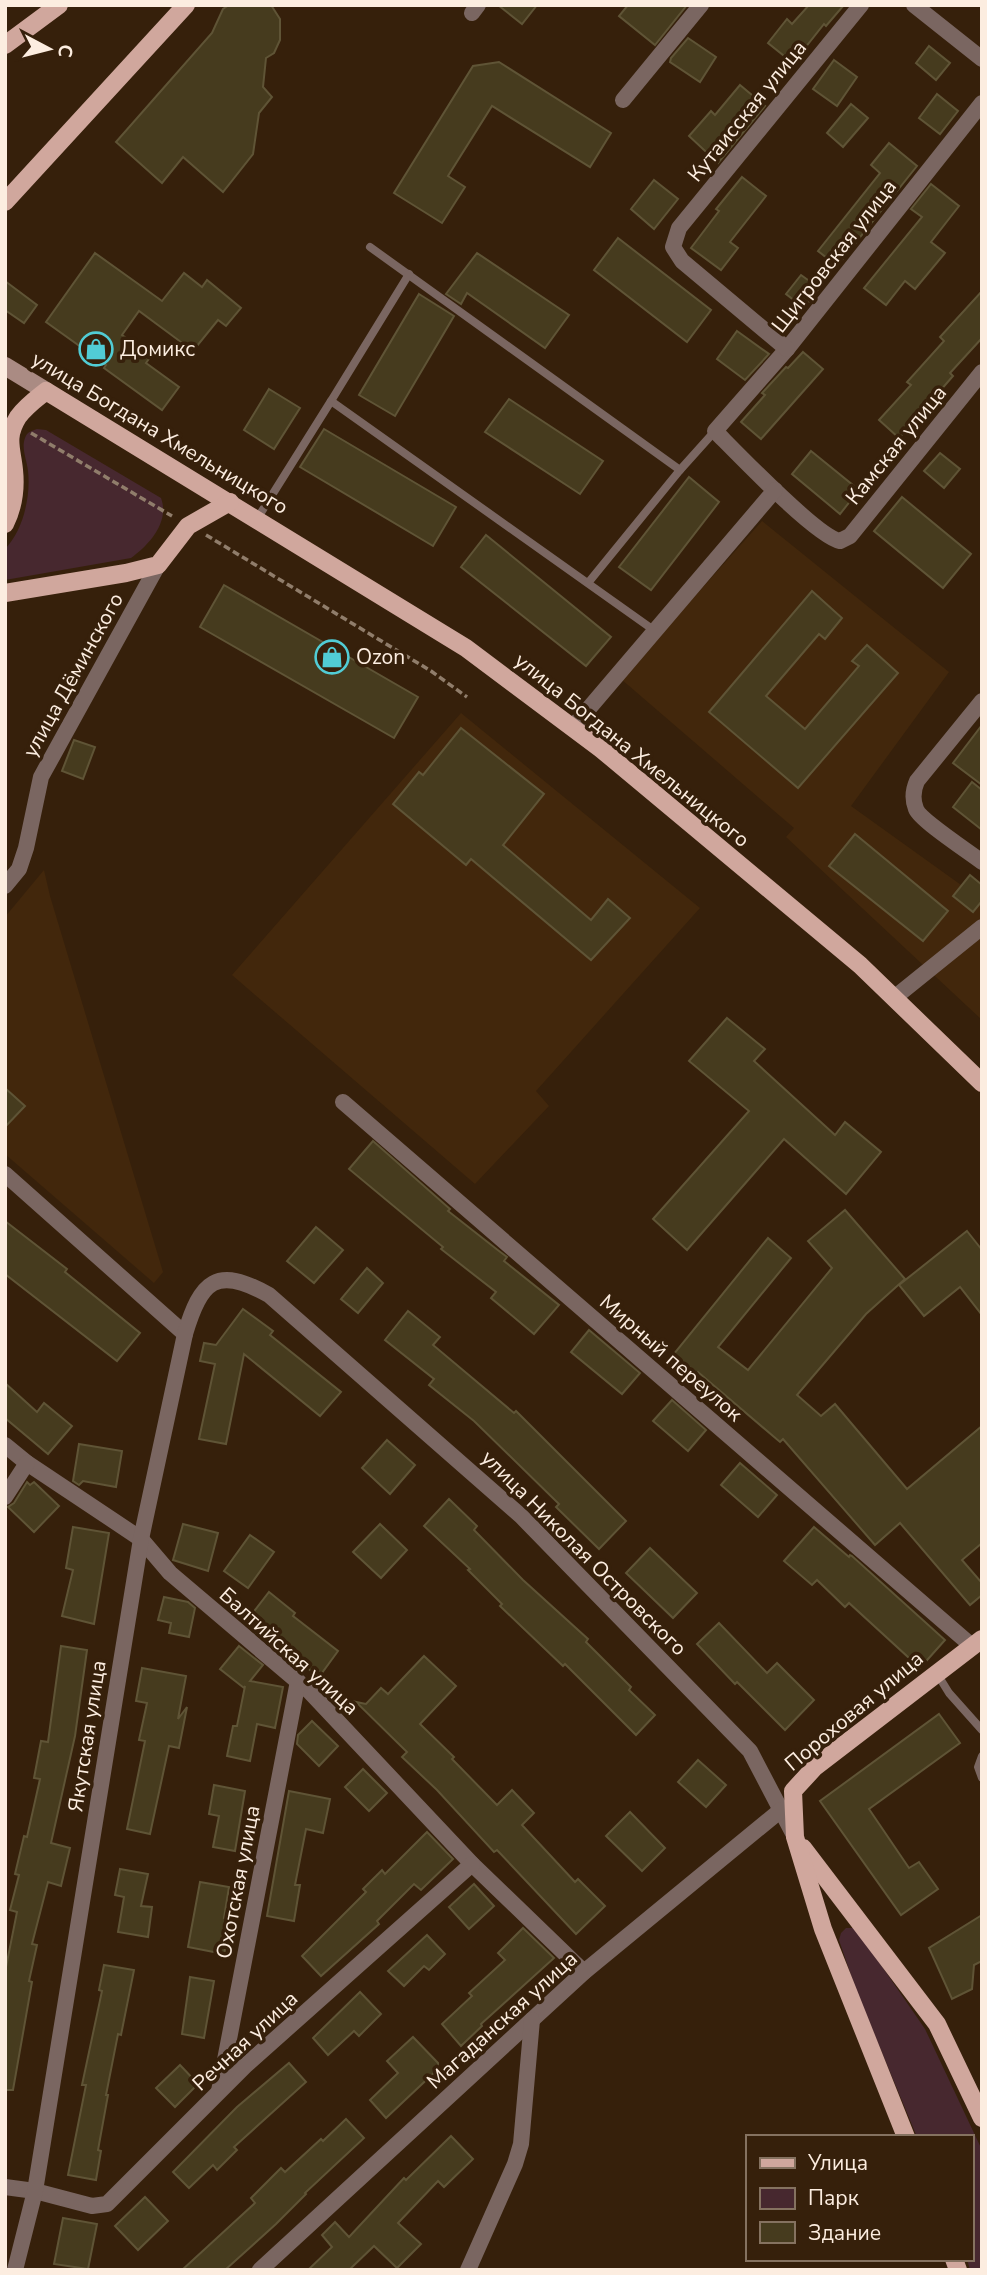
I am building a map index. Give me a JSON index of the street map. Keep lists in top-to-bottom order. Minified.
{"streets":{"main road":["улица Богдана Хмельницкого","улица Николая Островского","Пороховая улица"],"street":["Кутаисская улица","Щигровская улица","Камская улица","улица Дёминского","Мирный переулок","Балтийская улица","Якутская улица","Охотская улица","Магаданская улица","Речная улица"]},"crossings":[["Кутаисская улица","Щигровская улица"],["Мирный переулок","Пороховая улица"],["улица Николая Островского","Пороховая улица"],["улица Николая Островского","Якутская улица"],["улица Николая Островского","Магаданская улица"],["Балтийская улица","Якутская улица"],["Балтийская улица","Охотская улица"],["Балтийская улица","Магаданская улица"],["Балтийская улица","Речная улица"],["Якутская улица","Речная улица"],["Охотская улица","Речная улица"]],"places":{"shop":["Домикс","Ozon"]},"legend":["Улица","Парк","Здание"],"north":"right"}
